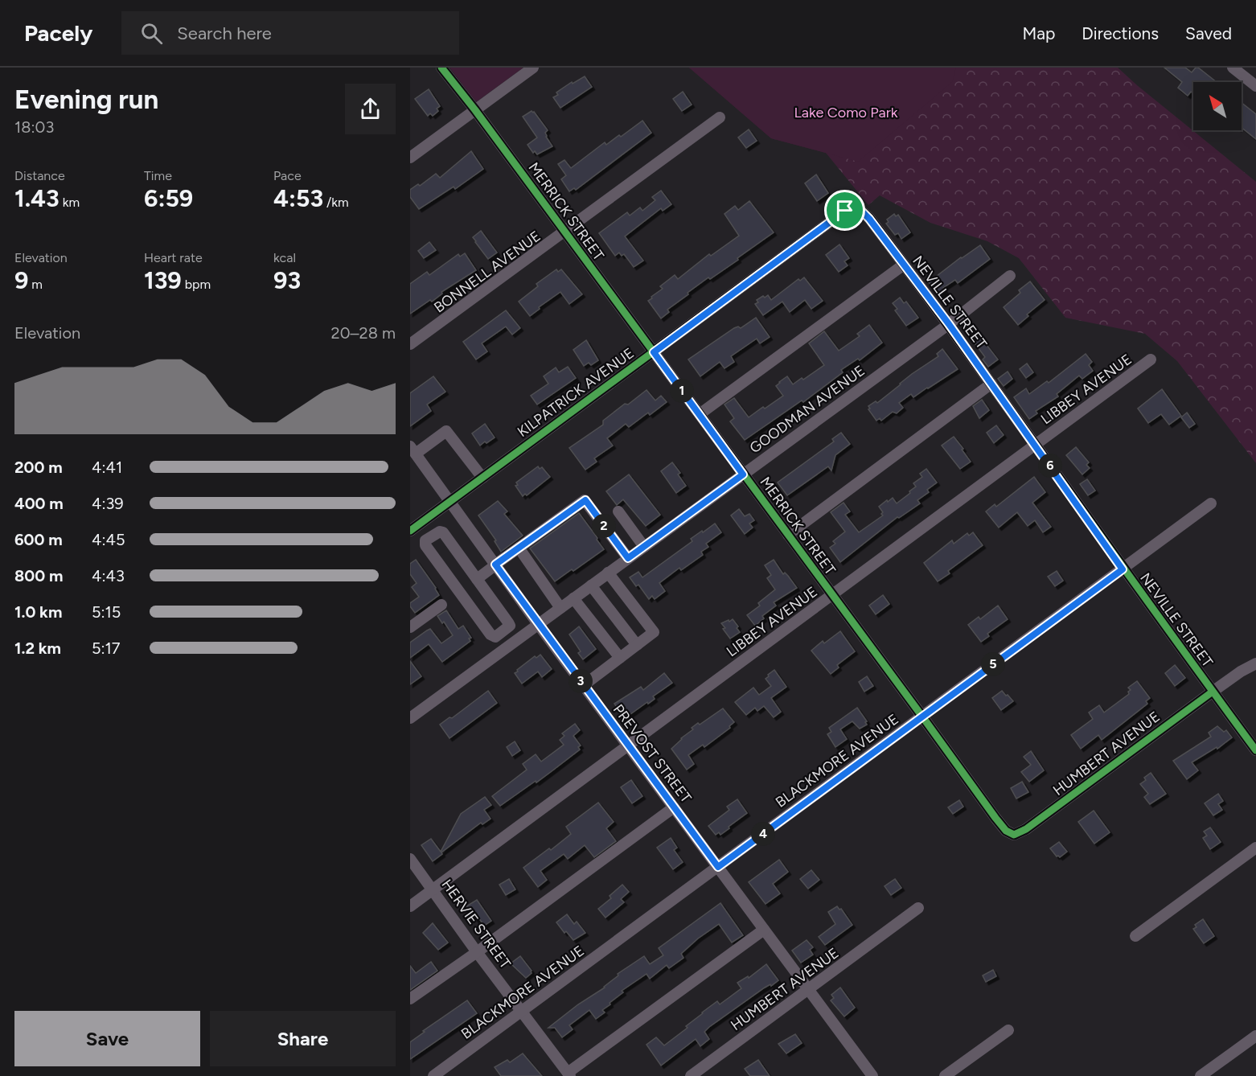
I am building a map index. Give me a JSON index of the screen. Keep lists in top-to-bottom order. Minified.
{"streets":{"street":["MERRICK STREET","BONNELL AVENUE","NEVILLE STREET","LIBBEY AVENUE","KILPATRICK AVENUE","GOODMAN AVENUE","PREVOST STREET","HUMBERT AVENUE","BLACKMORE AVENUE","HERVIE STREET"]},"crossings":[["MERRICK STREET","BONNELL AVENUE"],["MERRICK STREET","LIBBEY AVENUE"],["MERRICK STREET","KILPATRICK AVENUE"],["MERRICK STREET","GOODMAN AVENUE"],["MERRICK STREET","HUMBERT AVENUE"],["MERRICK STREET","BLACKMORE AVENUE"],["NEVILLE STREET","LIBBEY AVENUE"],["NEVILLE STREET","KILPATRICK AVENUE"],["NEVILLE STREET","GOODMAN AVENUE"],["NEVILLE STREET","HUMBERT AVENUE"],["NEVILLE STREET","BLACKMORE AVENUE"],["LIBBEY AVENUE","PREVOST STREET"],["LIBBEY AVENUE","HERVIE STREET"],["KILPATRICK AVENUE","PREVOST STREET"],["GOODMAN AVENUE","PREVOST STREET"],["PREVOST STREET","HUMBERT AVENUE"],["PREVOST STREET","BLACKMORE AVENUE"],["BLACKMORE AVENUE","HERVIE STREET"]],"parks":["Lake Como Park"],"north":"top left","page":{"header":"Pacely","search":"Search here","nav":["Map","Directions","Saved"],"heading":["Evening run","18:03"],"stats":[["Distance","1.43 km"],["Time","6:59"],["Pace","4:53 /km"],["Elevation","9 m"],["Heart rate","139 bpm"],["kcal","93"]],"chart":["Elevation","20–28 m"],"pins":["1","6","2","5","3","4"],"list":[{"name":"200 m","note":"4:41"},{"name":"400 m","note":"4:39"},{"name":"600 m","note":"4:45"},{"name":"800 m","note":"4:43"},{"name":"1.0 km","note":"5:15"},{"name":"1.2 km","note":"5:17"}],"buttons":["Save","Share"]}}
